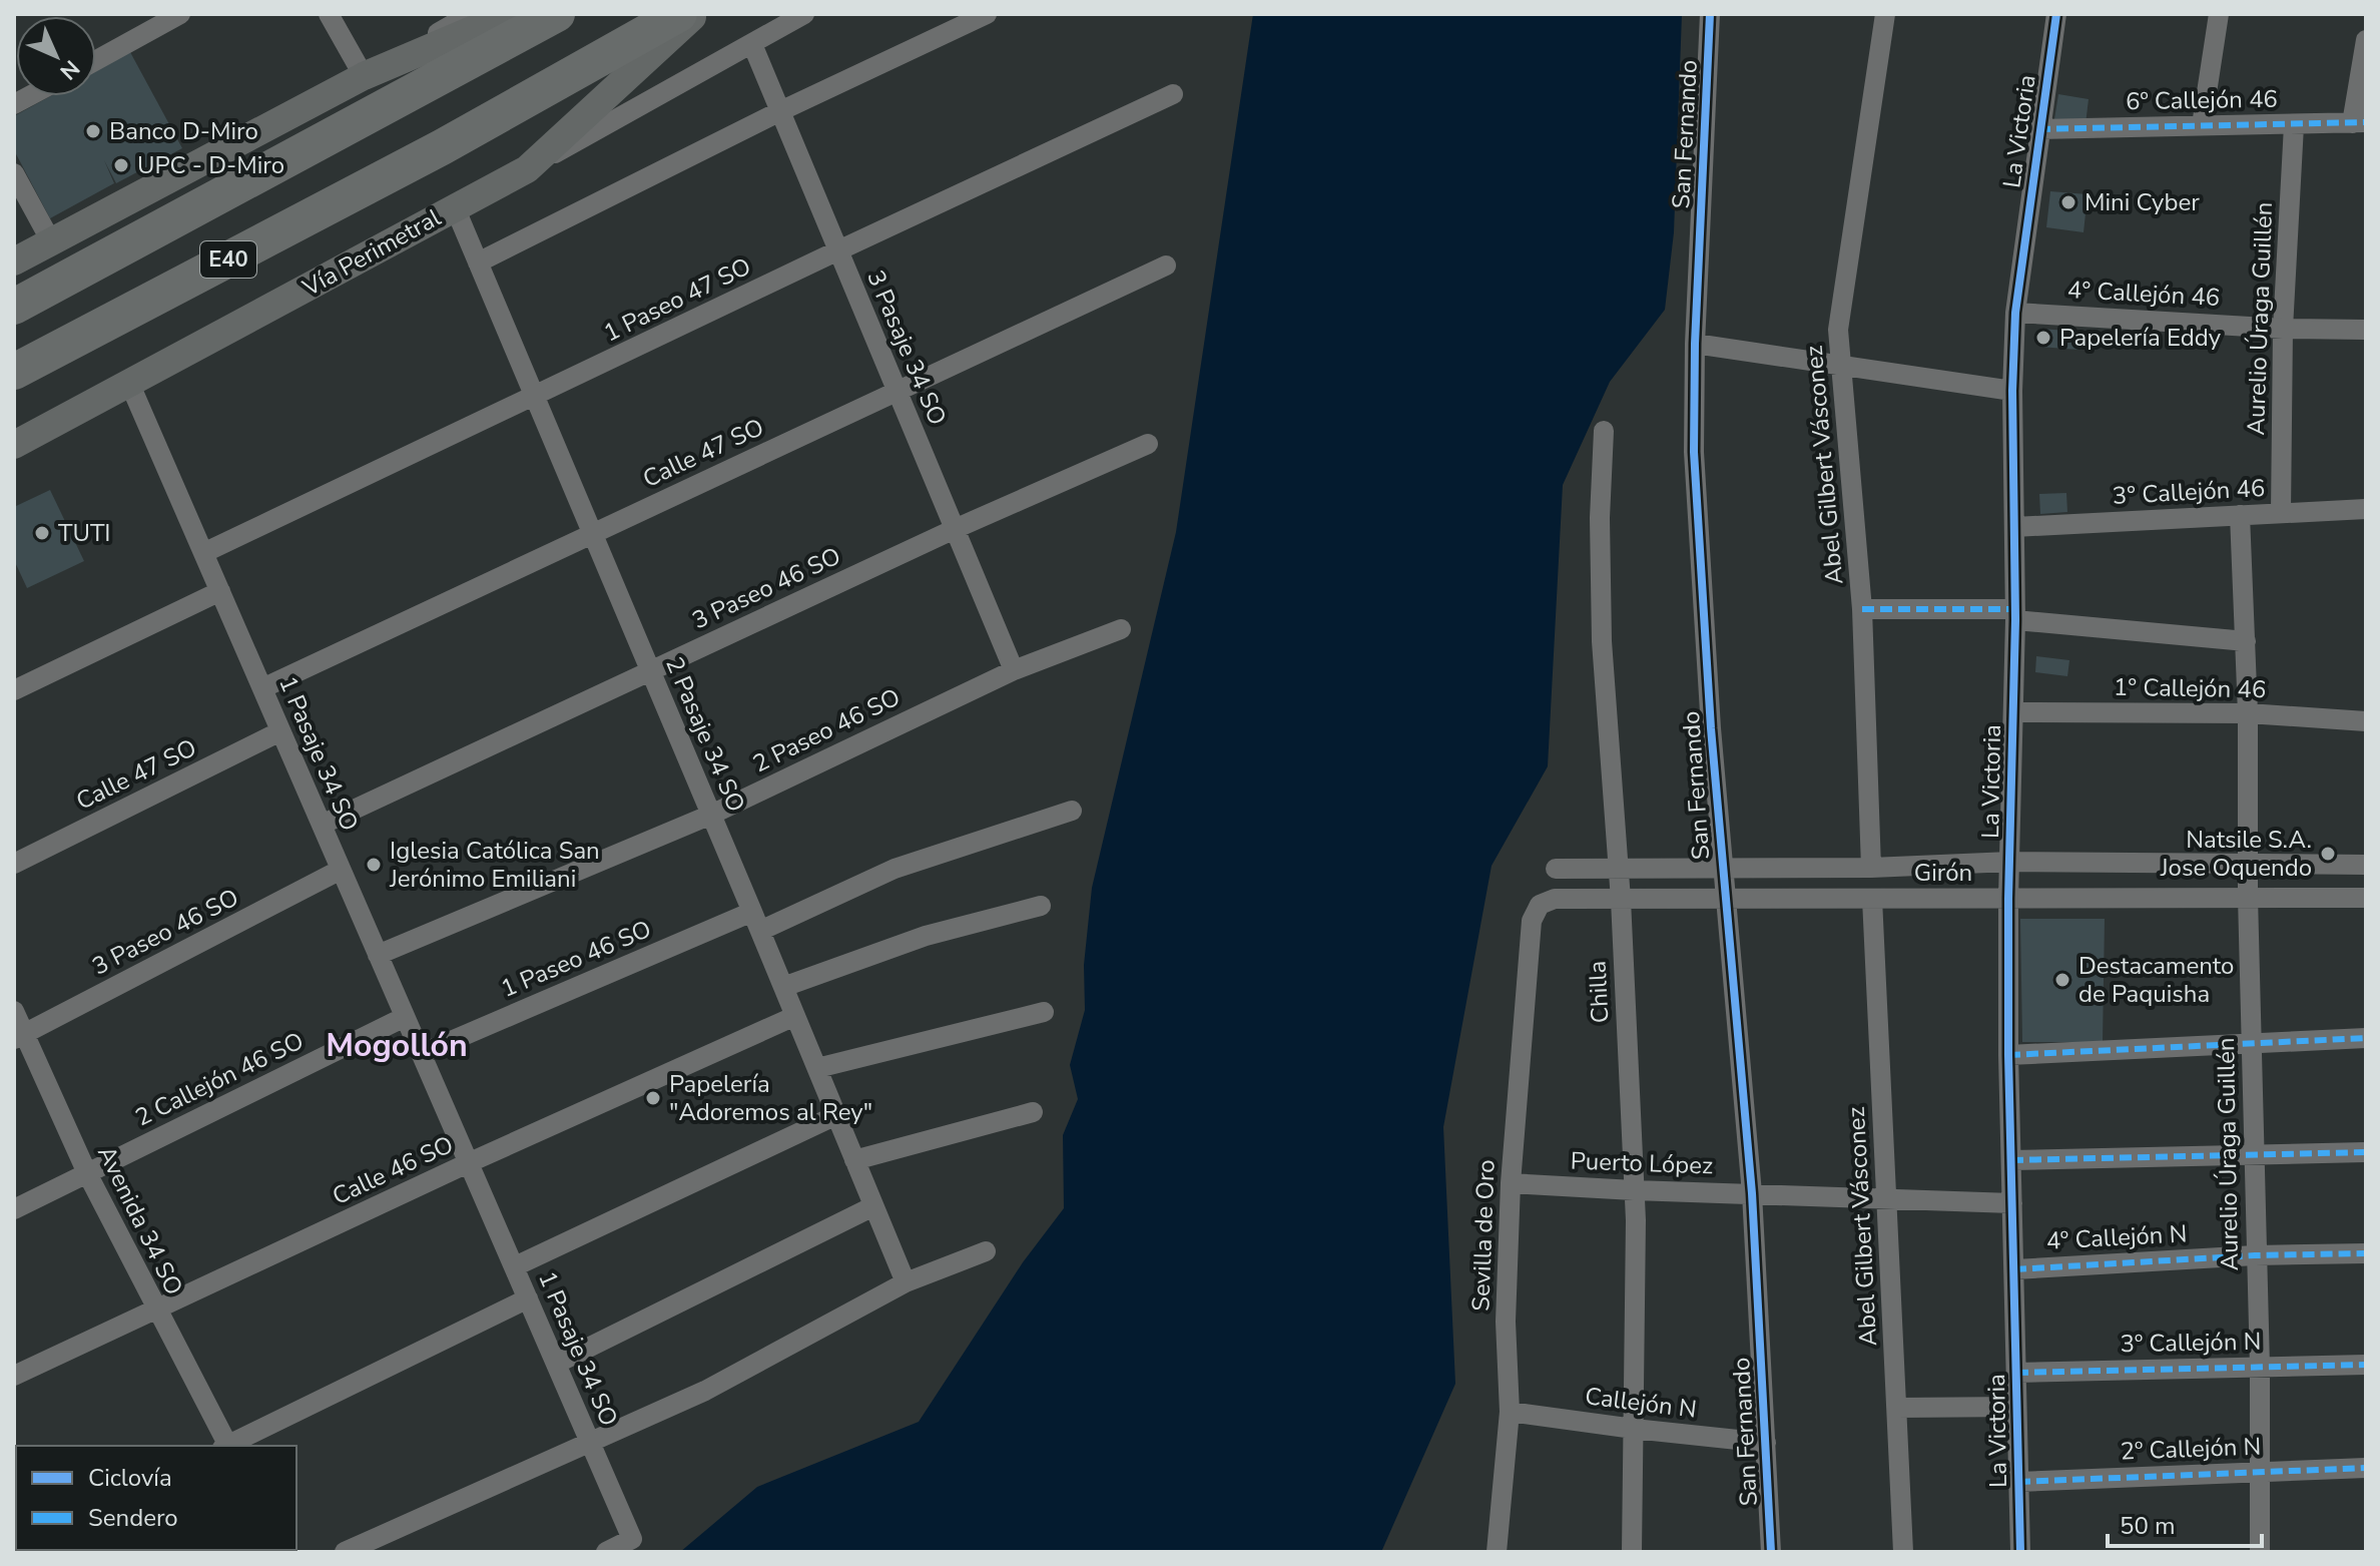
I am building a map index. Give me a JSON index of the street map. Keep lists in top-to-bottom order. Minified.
{"streets":{"highway":["E40"],"street":["6º Callejón 46","La Victoria","San Fernando","Vía Perimetral","4° Callejón 46","1 Paseo 47 SO","Aurelio Úraga Guillén","3 Pasaje 34 SO","Calle 47 SO","Abel Gilbert Vásconez","3° Callejón 46","3 Paseo 46 SO","1° Callejón 46","2 Paseo 46 SO","2 Pasaje 34 SO","1 Pasaje 34 SO","Girón","1 Paseo 46 SO","Chilla","2 Callejón 46 SO","Puerto López","Calle 46 SO","Avenida 34 SO","Sevilla de Oro","4º Callejón N","3º Callejón N","Callejón N","2º Callejón N"]},"crossings":[["6º Callejón 46","La Victoria"],["6º Callejón 46","Aurelio Úraga Guillén"],["La Victoria","4° Callejón 46"],["La Victoria","3° Callejón 46"],["La Victoria","1° Callejón 46"],["La Victoria","Girón"],["La Victoria","Puerto López"],["La Victoria","4º Callejón N"],["La Victoria","3º Callejón N"],["La Victoria","2º Callejón N"],["San Fernando","Girón"],["San Fernando","Puerto López"],["San Fernando","Callejón N"],["Vía Perimetral","2 Pasaje 34 SO"],["Vía Perimetral","1 Pasaje 34 SO"],["4° Callejón 46","Aurelio Úraga Guillén"],["1 Paseo 47 SO","3 Pasaje 34 SO"],["1 Paseo 47 SO","2 Pasaje 34 SO"],["1 Paseo 47 SO","1 Pasaje 34 SO"],["Aurelio Úraga Guillén","3° Callejón 46"],["Aurelio Úraga Guillén","1° Callejón 46"],["Aurelio Úraga Guillén","Girón"],["Aurelio Úraga Guillén","4º Callejón N"],["Aurelio Úraga Guillén","3º Callejón N"],["Aurelio Úraga Guillén","2º Callejón N"],["3 Pasaje 34 SO","Calle 47 SO"],["3 Pasaje 34 SO","3 Paseo 46 SO"],["3 Pasaje 34 SO","2 Paseo 46 SO"],["Calle 47 SO","2 Pasaje 34 SO"],["Calle 47 SO","1 Pasaje 34 SO"],["Abel Gilbert Vásconez","Girón"],["Abel Gilbert Vásconez","Puerto López"],["3 Paseo 46 SO","2 Pasaje 34 SO"],["3 Paseo 46 SO","1 Pasaje 34 SO"],["3 Paseo 46 SO","Avenida 34 SO"],["2 Paseo 46 SO","2 Pasaje 34 SO"],["2 Paseo 46 SO","1 Pasaje 34 SO"],["2 Pasaje 34 SO","1 Paseo 46 SO"],["2 Pasaje 34 SO","Calle 46 SO"],["1 Pasaje 34 SO","1 Paseo 46 SO"],["1 Pasaje 34 SO","2 Callejón 46 SO"],["1 Pasaje 34 SO","Calle 46 SO"],["Girón","Chilla"],["Girón","Sevilla de Oro"],["Chilla","Puerto López"],["Chilla","Callejón N"],["2 Callejón 46 SO","Avenida 34 SO"],["Puerto López","Sevilla de Oro"],["Calle 46 SO","Avenida 34 SO"],["Sevilla de Oro","Callejón N"]],"districts":["Mogollón"],"places":["Banco D-Miro","UPC - D-Miro","Mini Cyber","Papelería Eddy","TUTI","Natsile S.A. Jose Oquendo","Iglesia Católica San Jerónimo Emiliani","Destacamento de Paquisha","Papelería \"Adoremos al Rey\""],"legend":["Ciclovía","Sendero"],"scale_bar":"50 m","north":"bottom right"}
